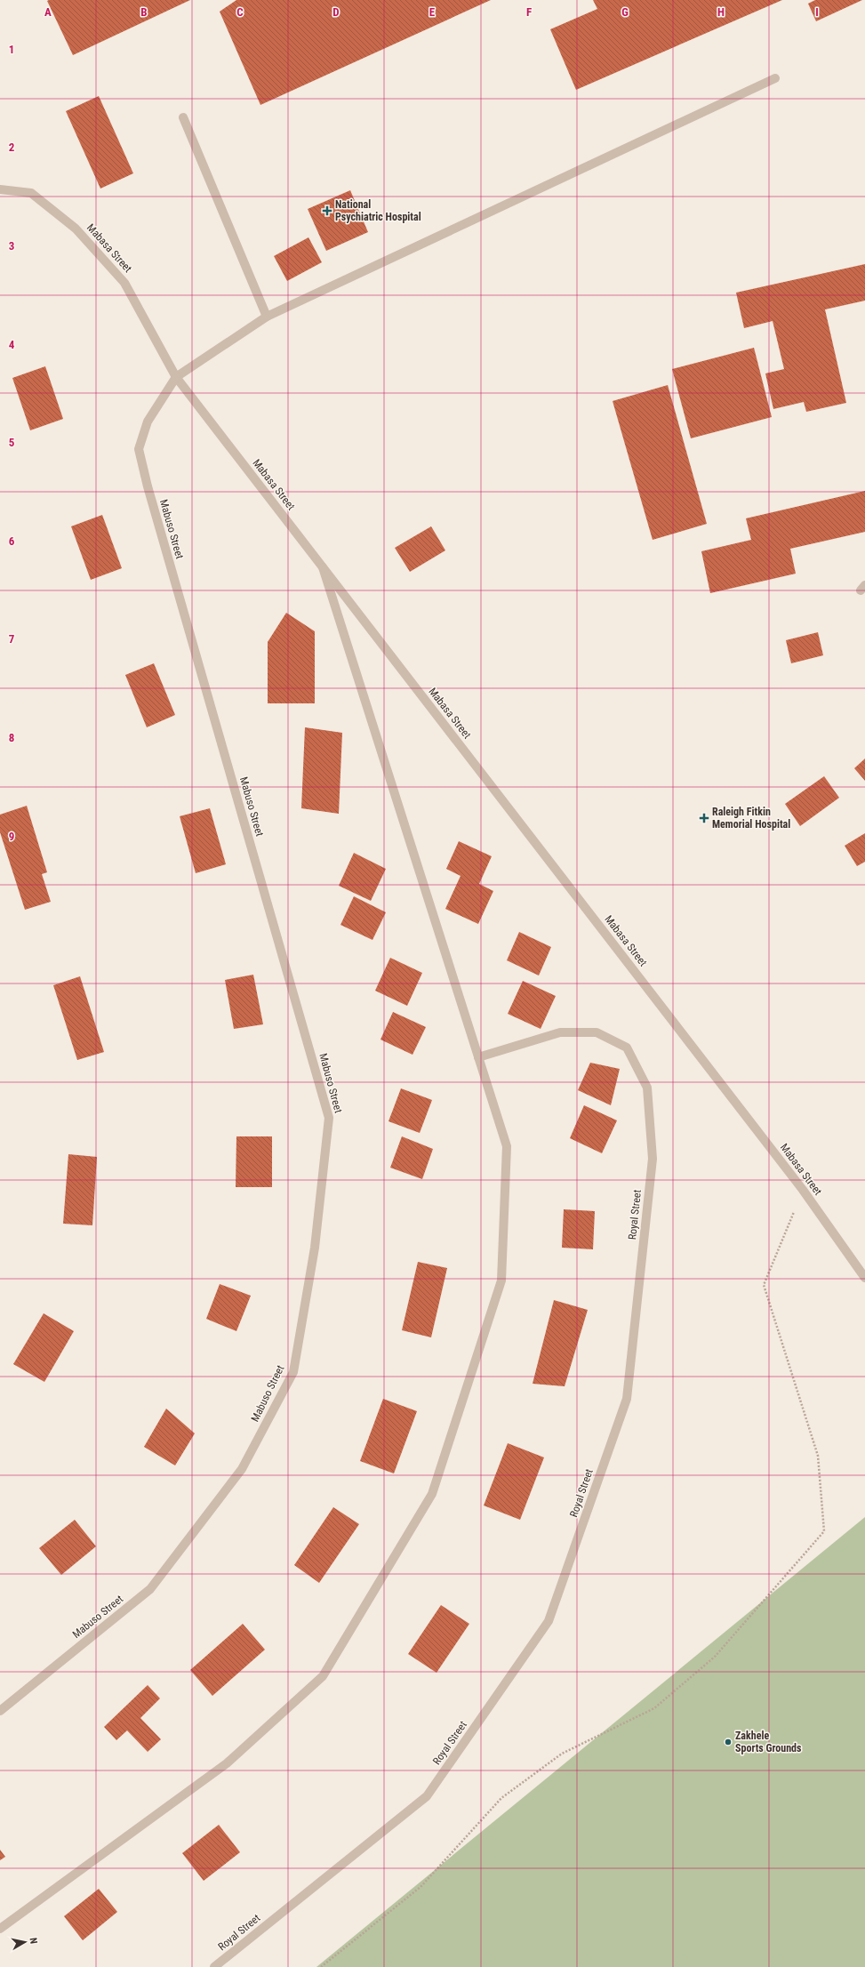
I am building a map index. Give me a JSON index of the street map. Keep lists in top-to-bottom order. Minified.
{"streets":{"street":["Mabasa Street","Mabuso Street","Royal Street"]},"crossings":[["Mabasa Street","Mabuso Street"]],"places":{"health":["National Psychiatric Hospital","Raleigh Fitkin Memorial Hospital"],"other":["Zakhele Sports Grounds"]},"north":"right","grid":{"columns":["A","B","C","D","E","F","G","H","I"],"rows":["1","2","3","4","5","6","7","8","9"]}}
